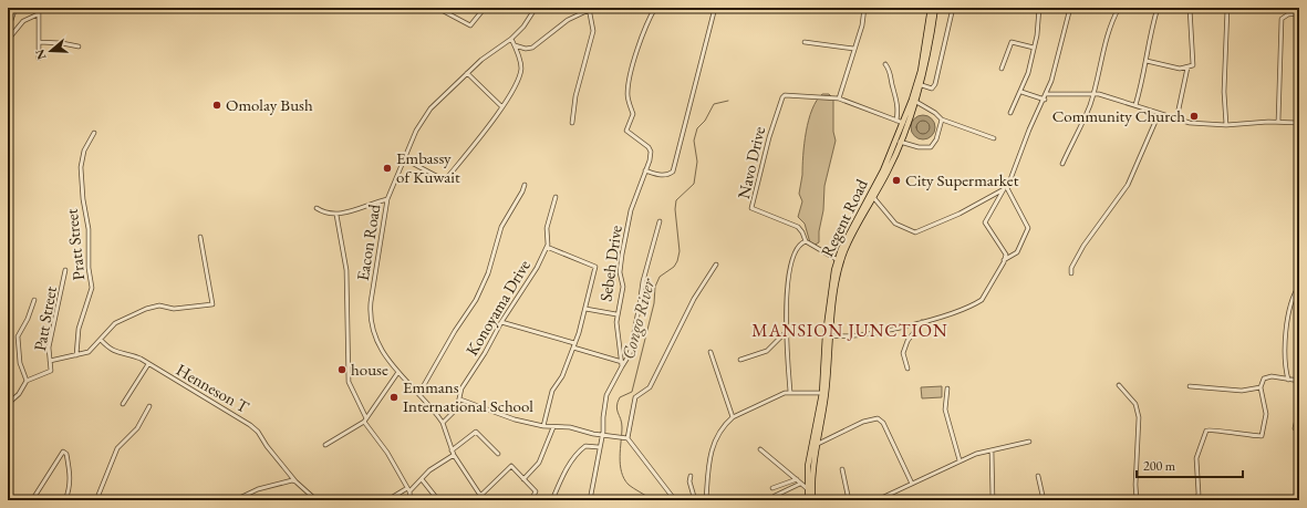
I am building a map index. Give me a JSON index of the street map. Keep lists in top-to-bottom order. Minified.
{"streets":{"main road":["Regent Road"],"street":["Navo Drive","Eacon Road","Pratt Street","Sebeh Drive","Konoyama Drive","Patt Street","Henneson T"]},"crossings":[["Navo Drive","Regent Road"],["Eacon Road","Konoyama Drive"]],"districts":["MANSION JUNCTION"],"water":["Congo River"],"places":["Omolay Bush","Community Church","Embassy of Kuwait","City Supermarket","house","Emmans International School"],"scale_bar":"200 m","north":"left"}
